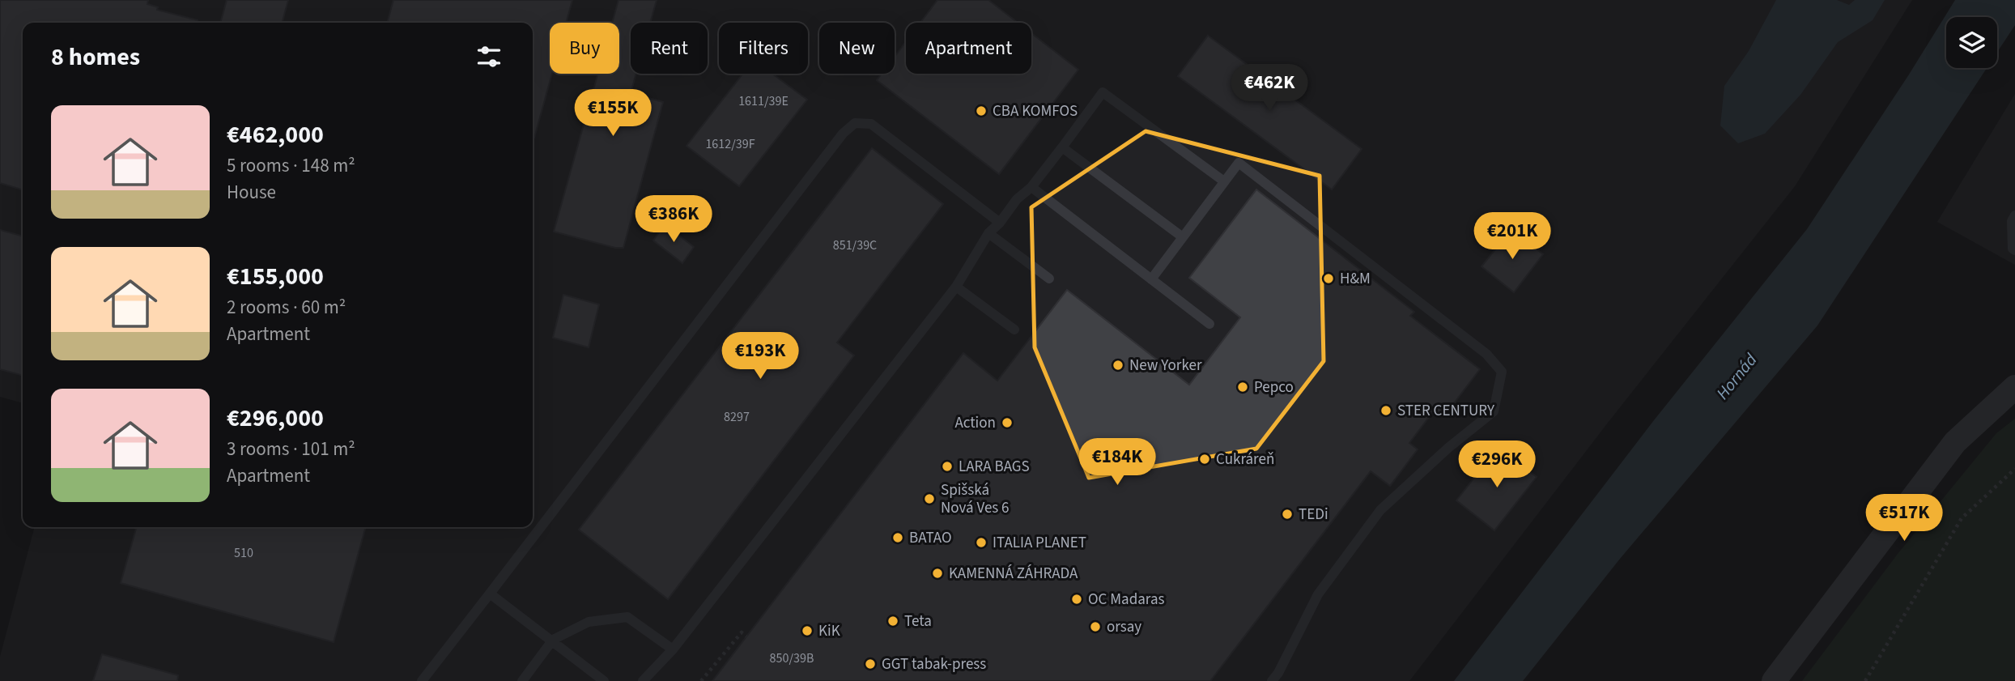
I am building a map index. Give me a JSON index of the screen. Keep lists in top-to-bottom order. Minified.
{"water":["Hornád"],"places":["CBA KOMFOS","H&M","New Yorker","Pepco","STER CENTURY","Action","Cukráreň","LARA BAGS","Spišská Nová Ves 6","TEDi","BATAO","ITALIA PLANET","KAMENNÁ ZÁHRADA","OC Madaras","Teta","orsay","KiK","GGT tabak-press"],"house_numbers":["1611/39E","1612/39F","851/39C","8297","510","850/39B"],"page":{"chip":["Buy","Rent","Filters","New","Apartment"],"heading":"8 homes","price":["€462K","€155K","€386K","€201K","€193K","€184K","€296K","€517K"],"list":[{"name":"€462,000","note":"5 rooms · 148 m² · House"},{"name":"€155,000","note":"2 rooms · 60 m² · Apartment"},{"name":"€296,000","note":"3 rooms · 101 m² · Apartment"}]}}
